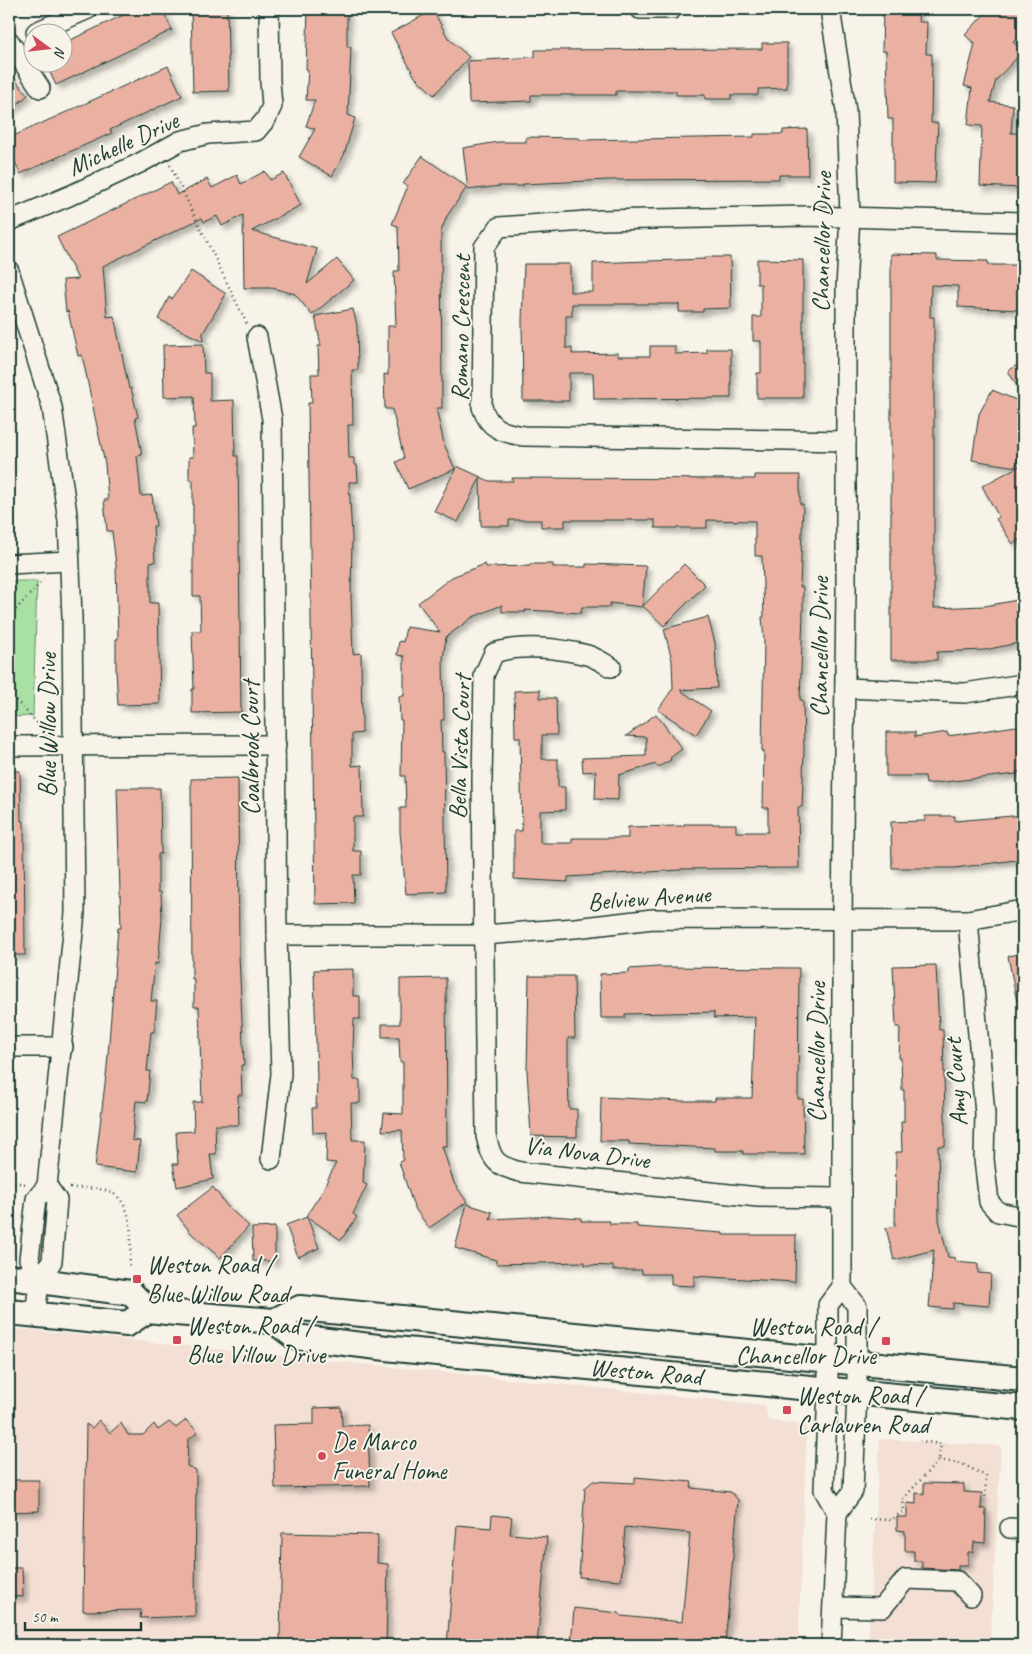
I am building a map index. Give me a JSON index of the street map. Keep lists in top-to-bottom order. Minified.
{"streets":{"main road":["Weston Road"],"street":["Michelle Drive","Chancellor Drive","Romano Crescent","Blue Willow Drive","Bella Vista Court","Coalbrook Court","Belview Avenue","Amy Court","Via Nova Drive"]},"crossings":[["Chancellor Drive","Romano Crescent"],["Chancellor Drive","Belview Avenue"],["Chancellor Drive","Via Nova Drive"],["Bella Vista Court","Belview Avenue"],["Bella Vista Court","Via Nova Drive"],["Coalbrook Court","Belview Avenue"],["Belview Avenue","Amy Court"],["Belview Avenue","Via Nova Drive"]],"places":{"transit":["Weston Road / Blue Willow Road","Weston Road / Blue Villow Drive","Weston Road / Chancellor Drive","Weston Road / Carlauren Road"],"other":["De Marco Funeral Home"]},"scale_bar":"50 m","north":"right"}
